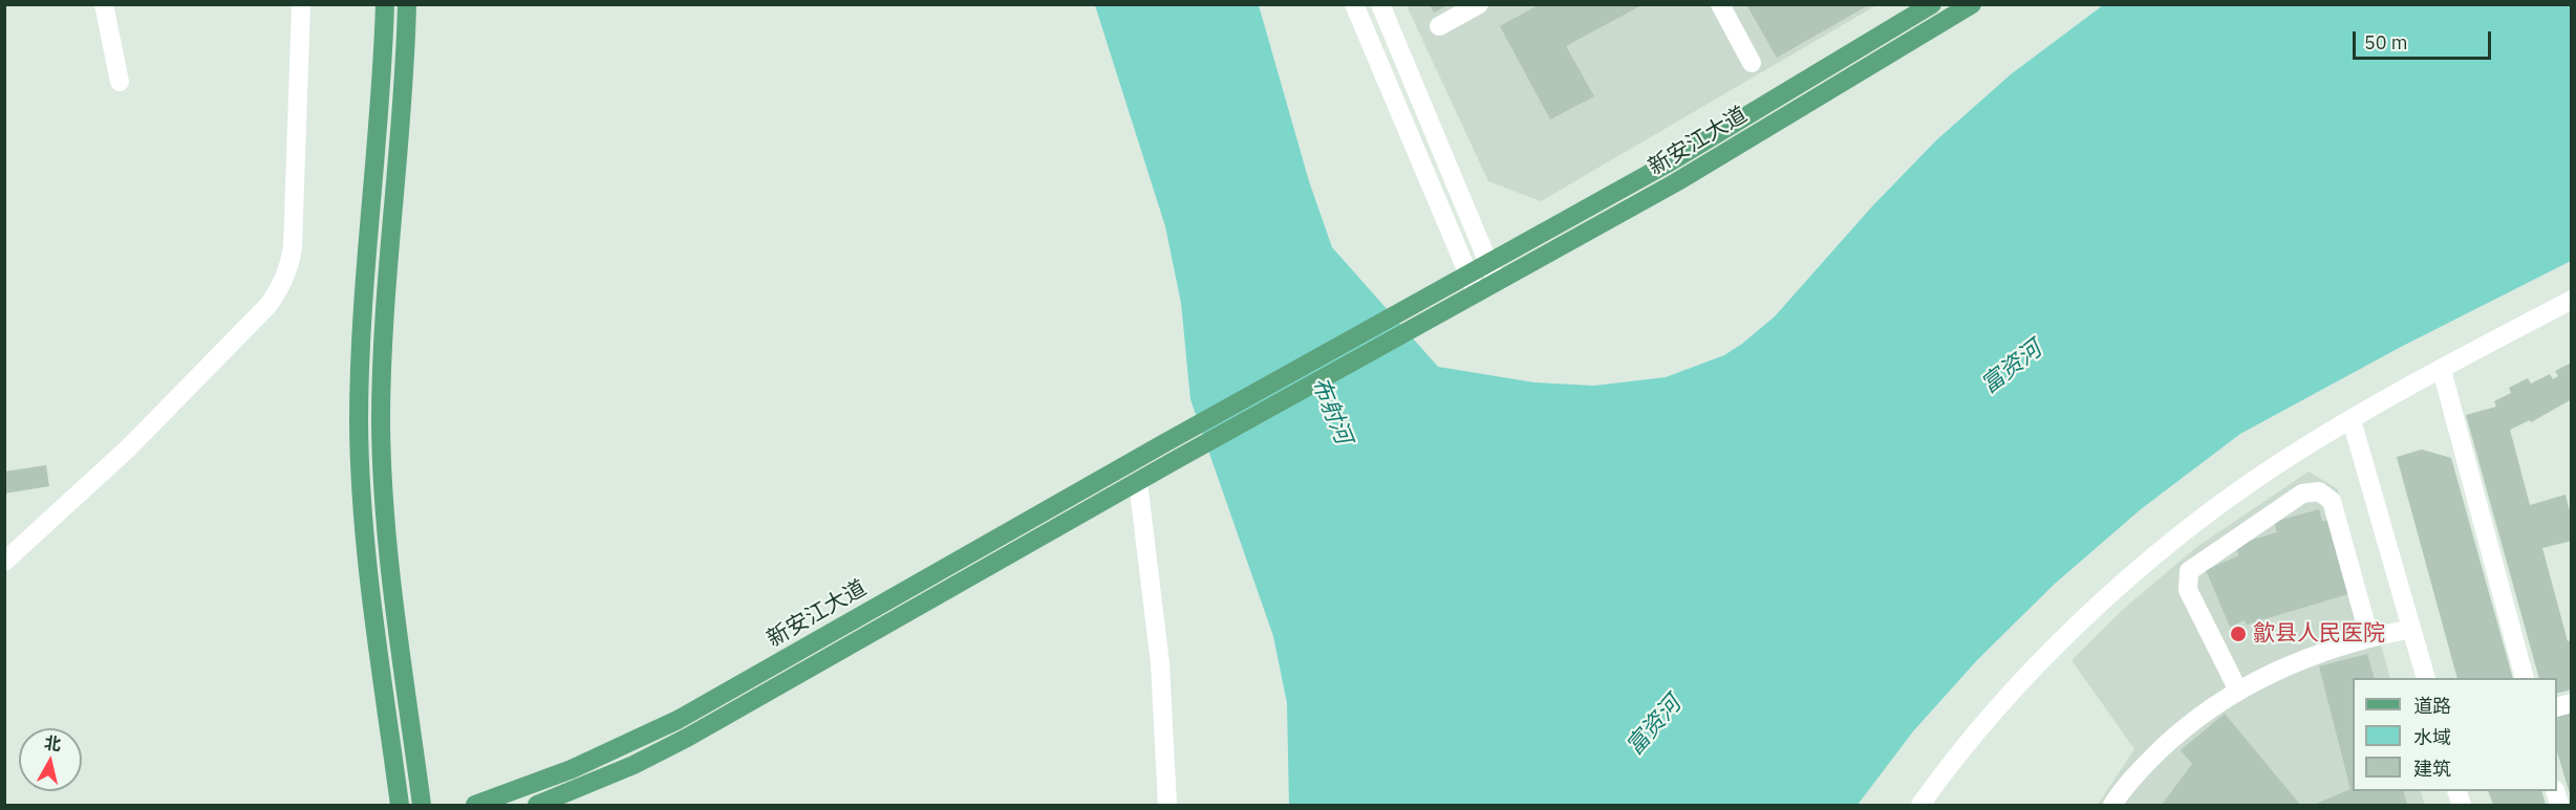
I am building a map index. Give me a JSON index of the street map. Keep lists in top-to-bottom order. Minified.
{"streets":{"main road":["新安江大道"]},"water":["富资河","布射河"],"places":["歙县人民医院"],"legend":["道路","水域","建筑"],"scale_bar":"50 m","north":"top"}
